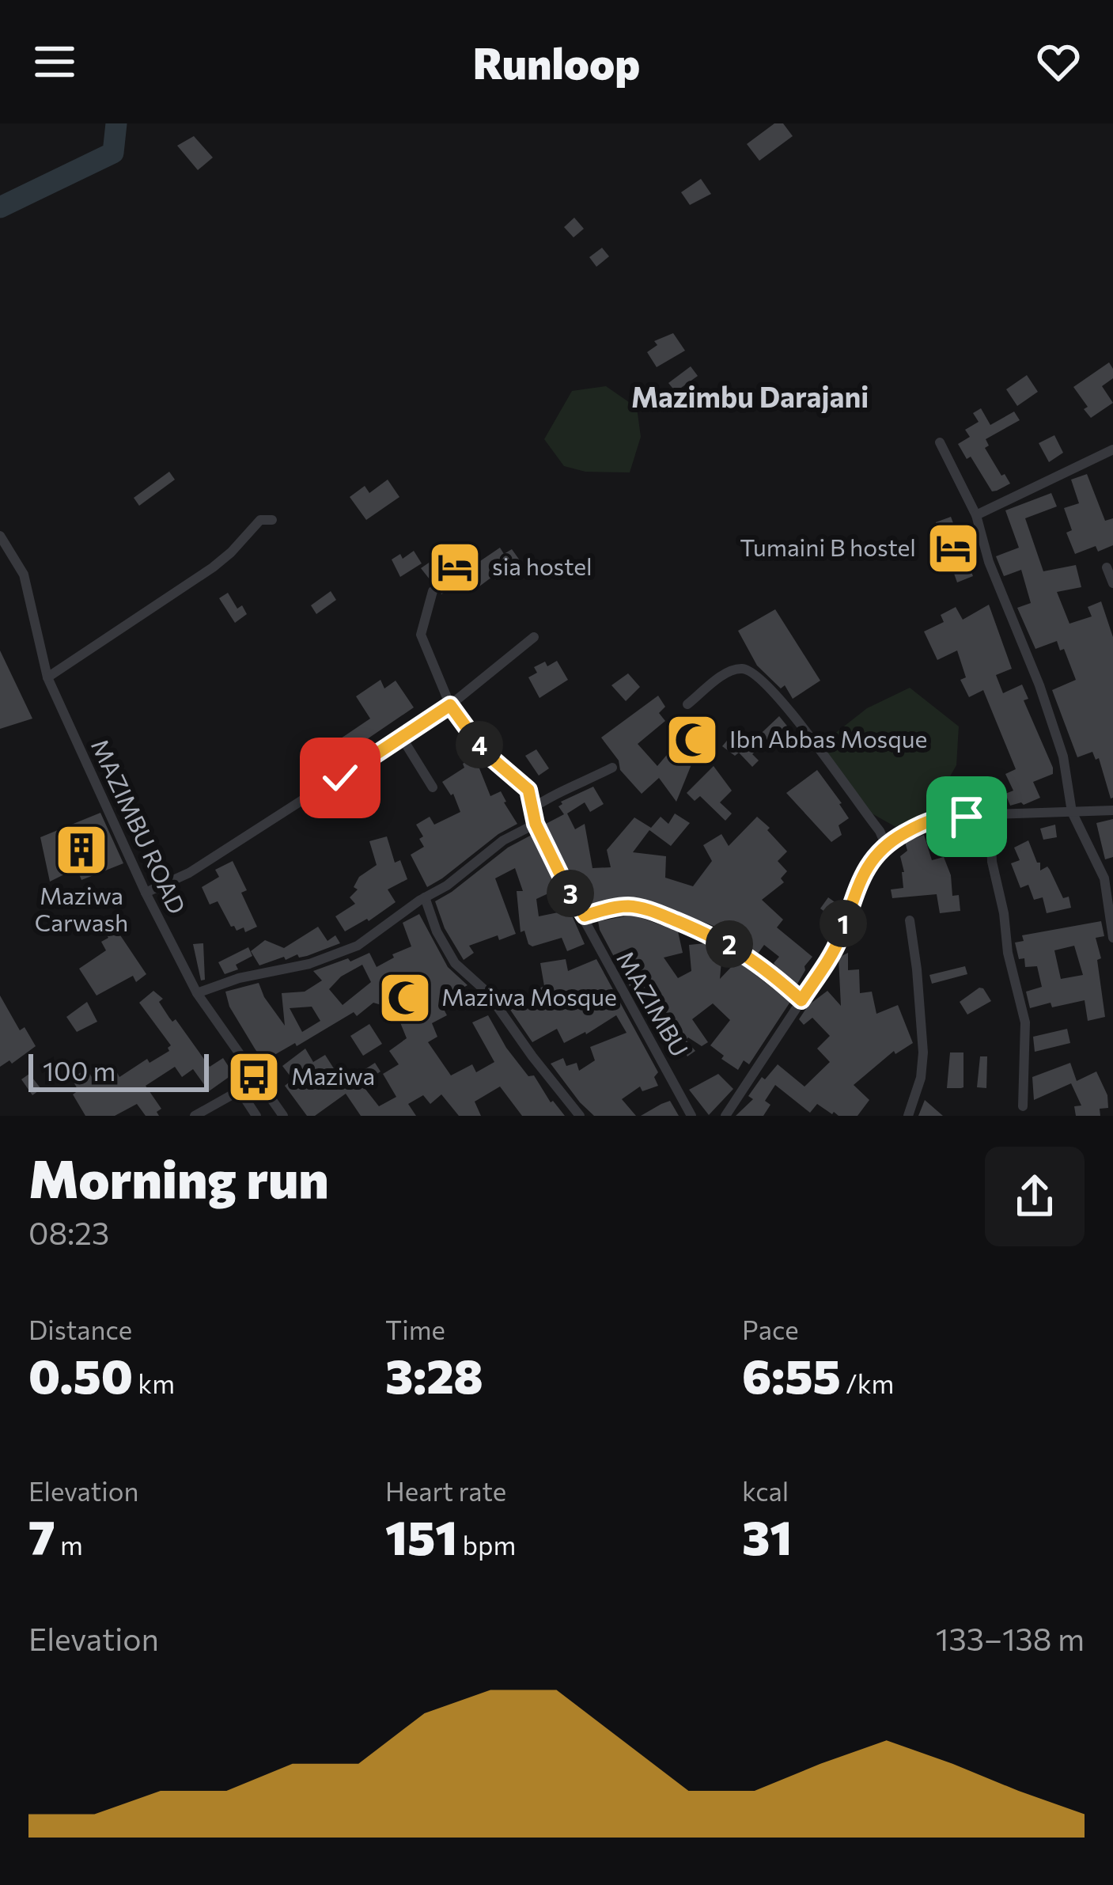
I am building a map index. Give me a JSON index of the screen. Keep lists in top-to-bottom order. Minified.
{"streets":{"street":["MAZIMBU ROAD","MAZIMBU"]},"districts":["Mazimbu Darajani"],"places":{"hotel":["Tumaini B hostel","sia hostel"],"mosque":["Ibn Abbas Mosque","Maziwa Mosque"],"building":["Maziwa Carwash"],"bus stop":["Maziwa"]},"scale_bar":"100 m","page":{"header":"Runloop","pins":["4","3","1","2"],"scale":"100 m","heading":["Morning run","08:23"],"stats":[["Distance","0.50 km"],["Time","3:28"],["Pace","6:55 /km"],["Elevation","7 m"],["Heart rate","151 bpm"],["kcal","31"]],"chart":["Elevation","133–138 m"]}}
